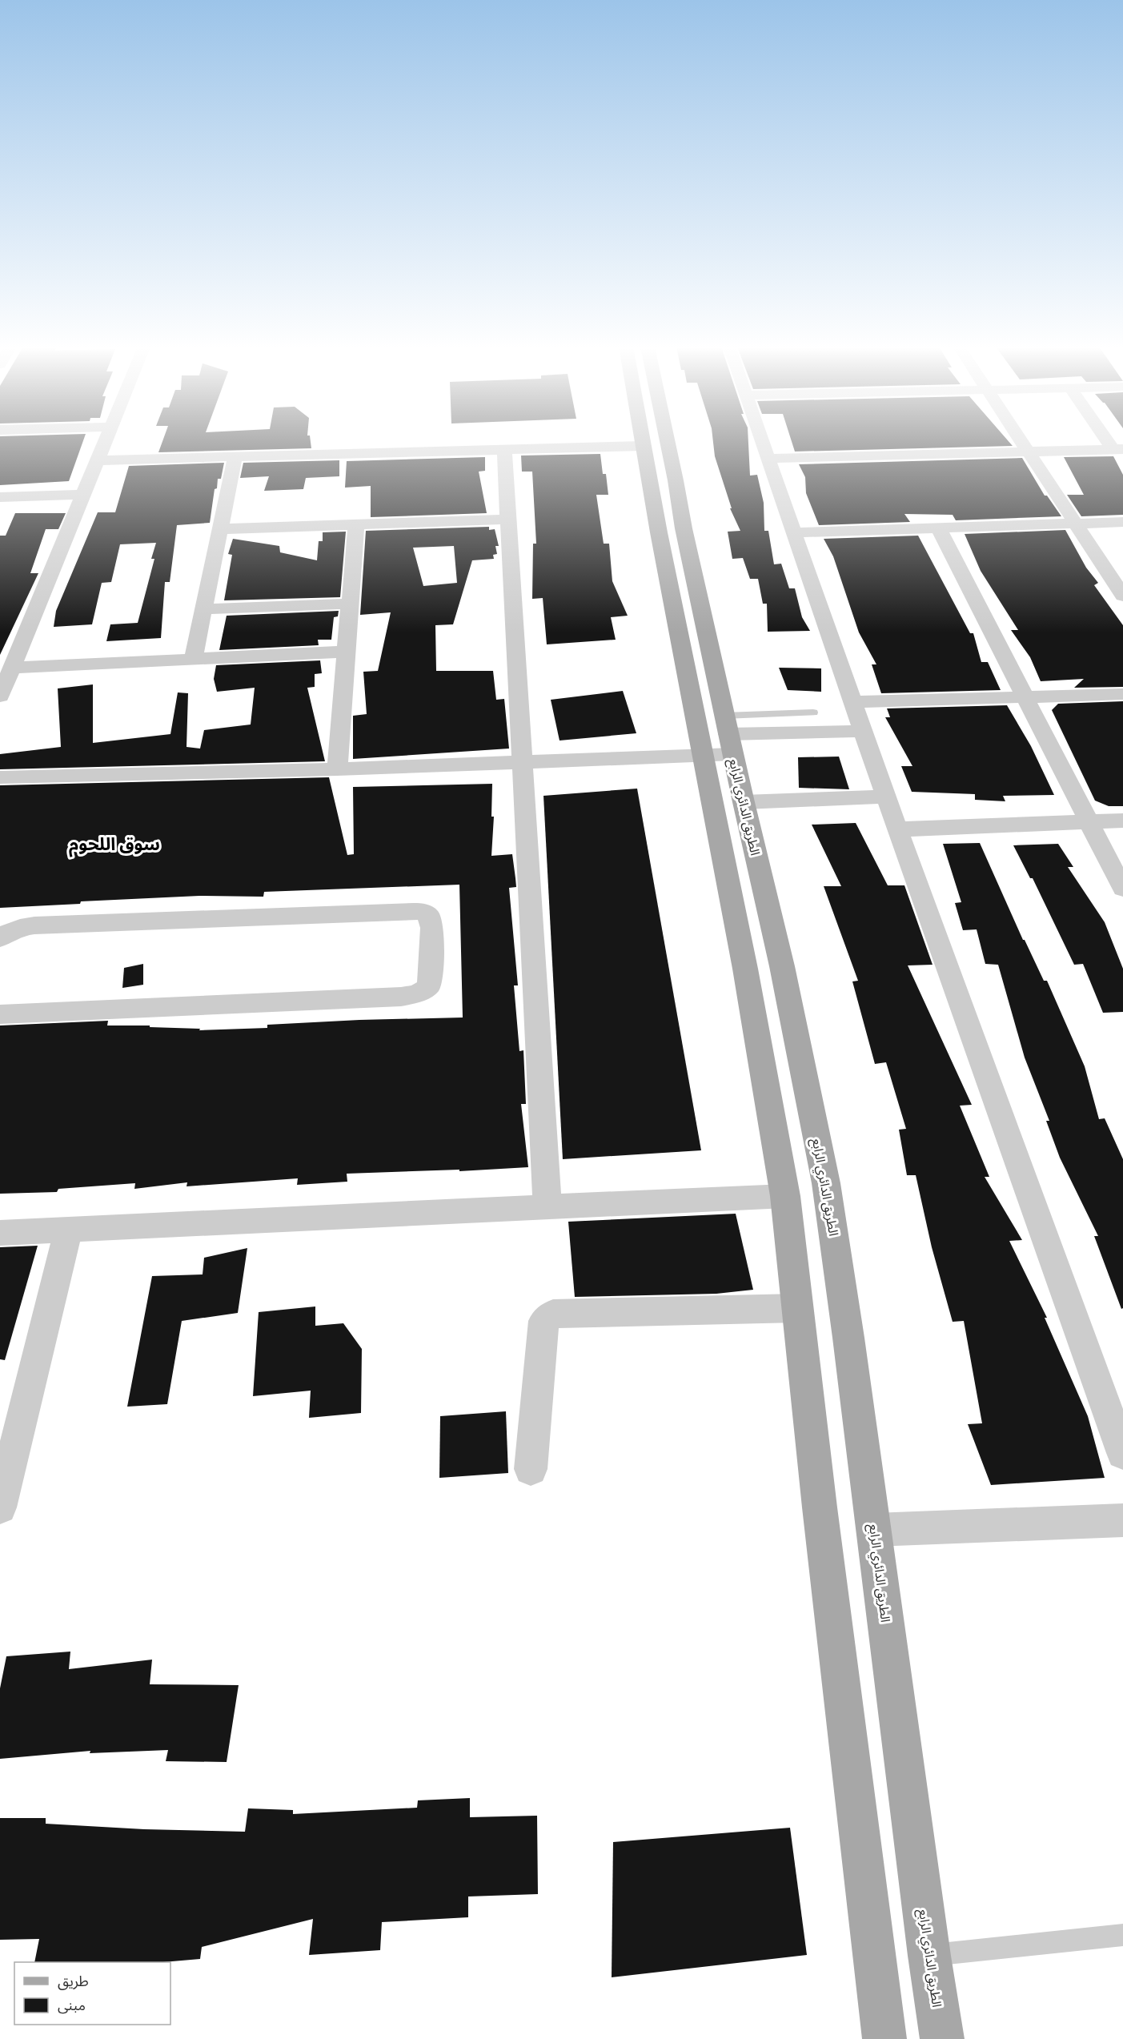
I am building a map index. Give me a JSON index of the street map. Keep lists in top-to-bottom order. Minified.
{"streets":{"main road":["الطريق الدائري الرابع"]},"districts":["سوق اللحوم"],"legend":["طريق","مبنى"]}
